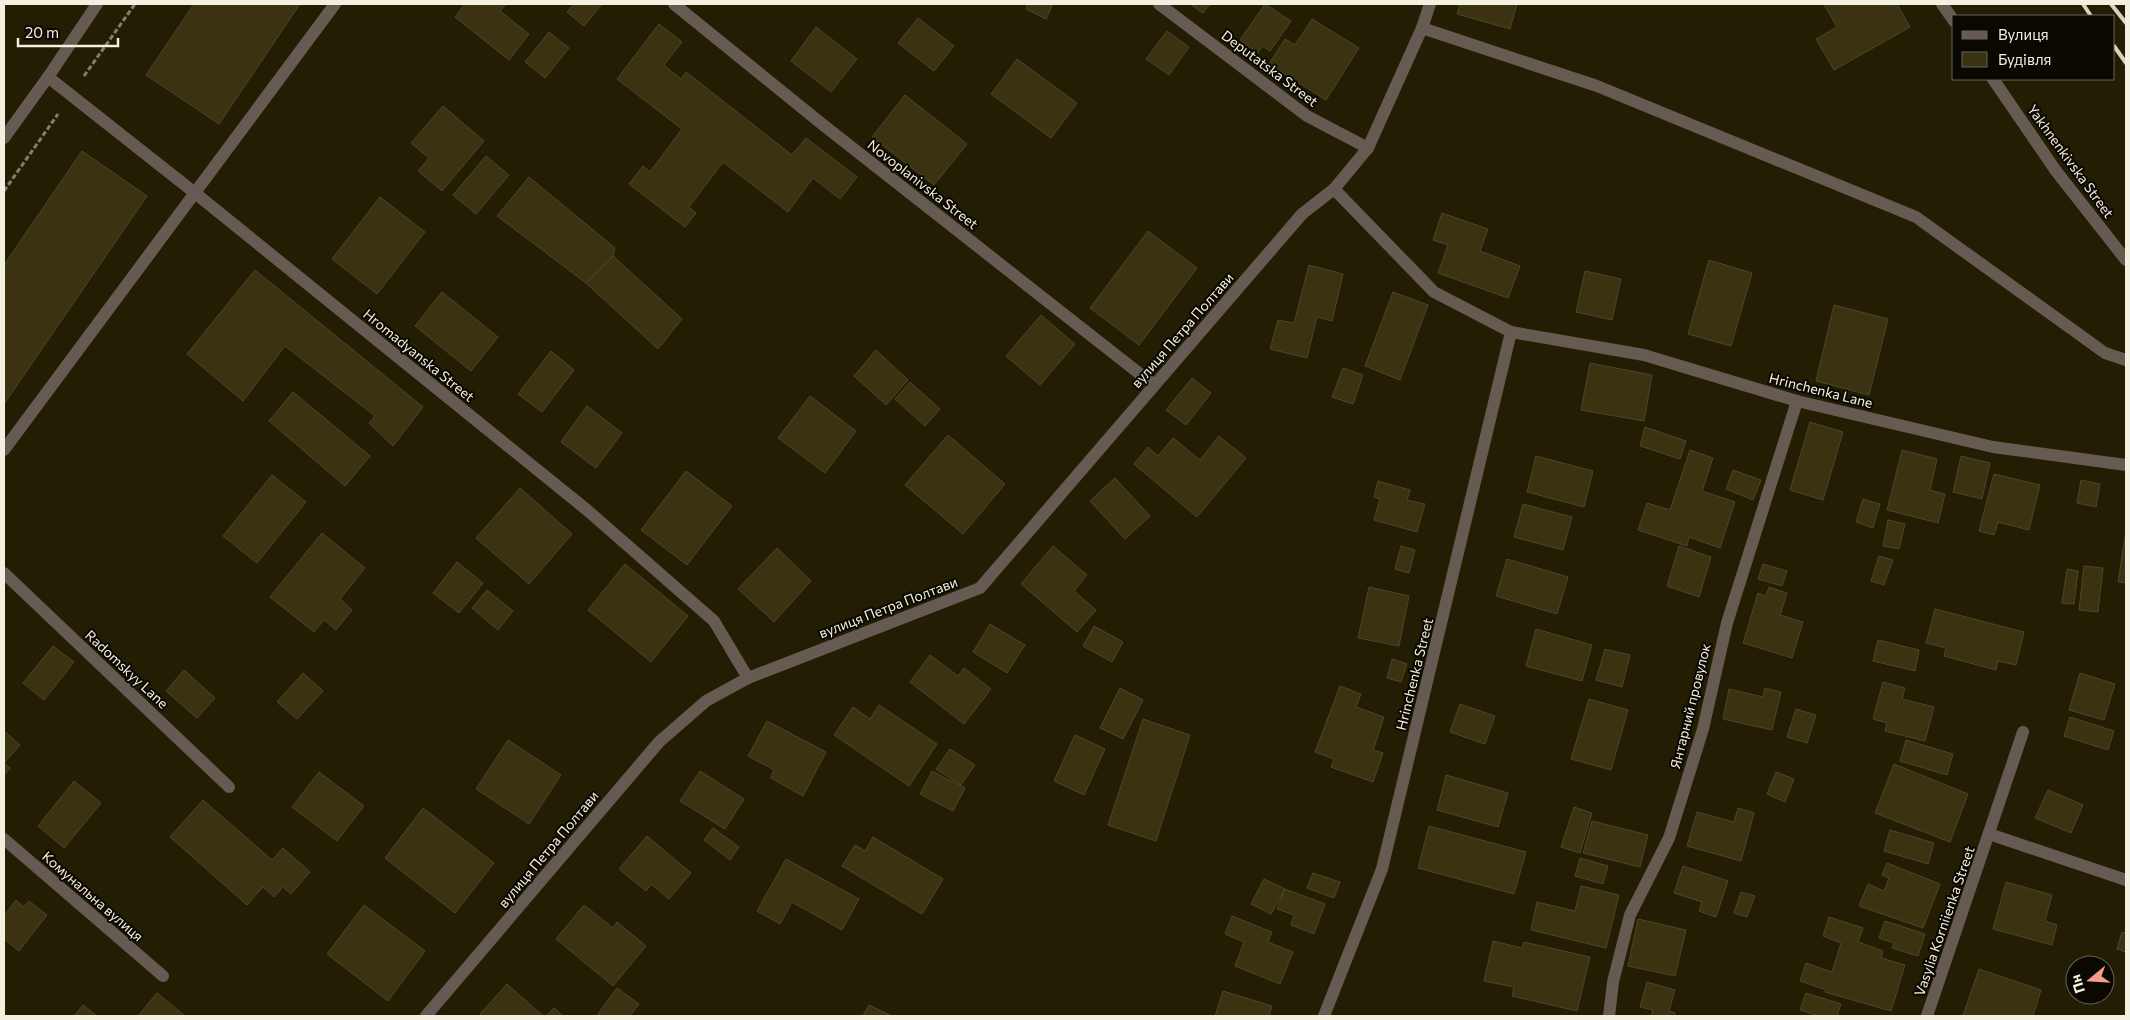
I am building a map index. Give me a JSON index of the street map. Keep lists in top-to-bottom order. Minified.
{"streets":{"street":["Deputatska Street","Yakhnenkivska Street","Novoplanivska Street","вулиця Петра Полтави","Hromadyanska Street","Hrinchenka Lane","Radomskyy Lane","Hrinchenka Street","Янтарний провулок","Комунальна вулиця","Vasylia Korniienka Street"]},"crossings":[["Deputatska Street","вулиця Петра Полтави"],["Novoplanivska Street","вулиця Петра Полтави"],["вулиця Петра Полтави","Hromadyanska Street"],["Hrinchenka Lane","Hrinchenka Street"],["Hrinchenka Lane","Янтарний провулок"]],"legend":["Вулиця","Будівля"],"scale_bar":"20 m","north":"left"}
